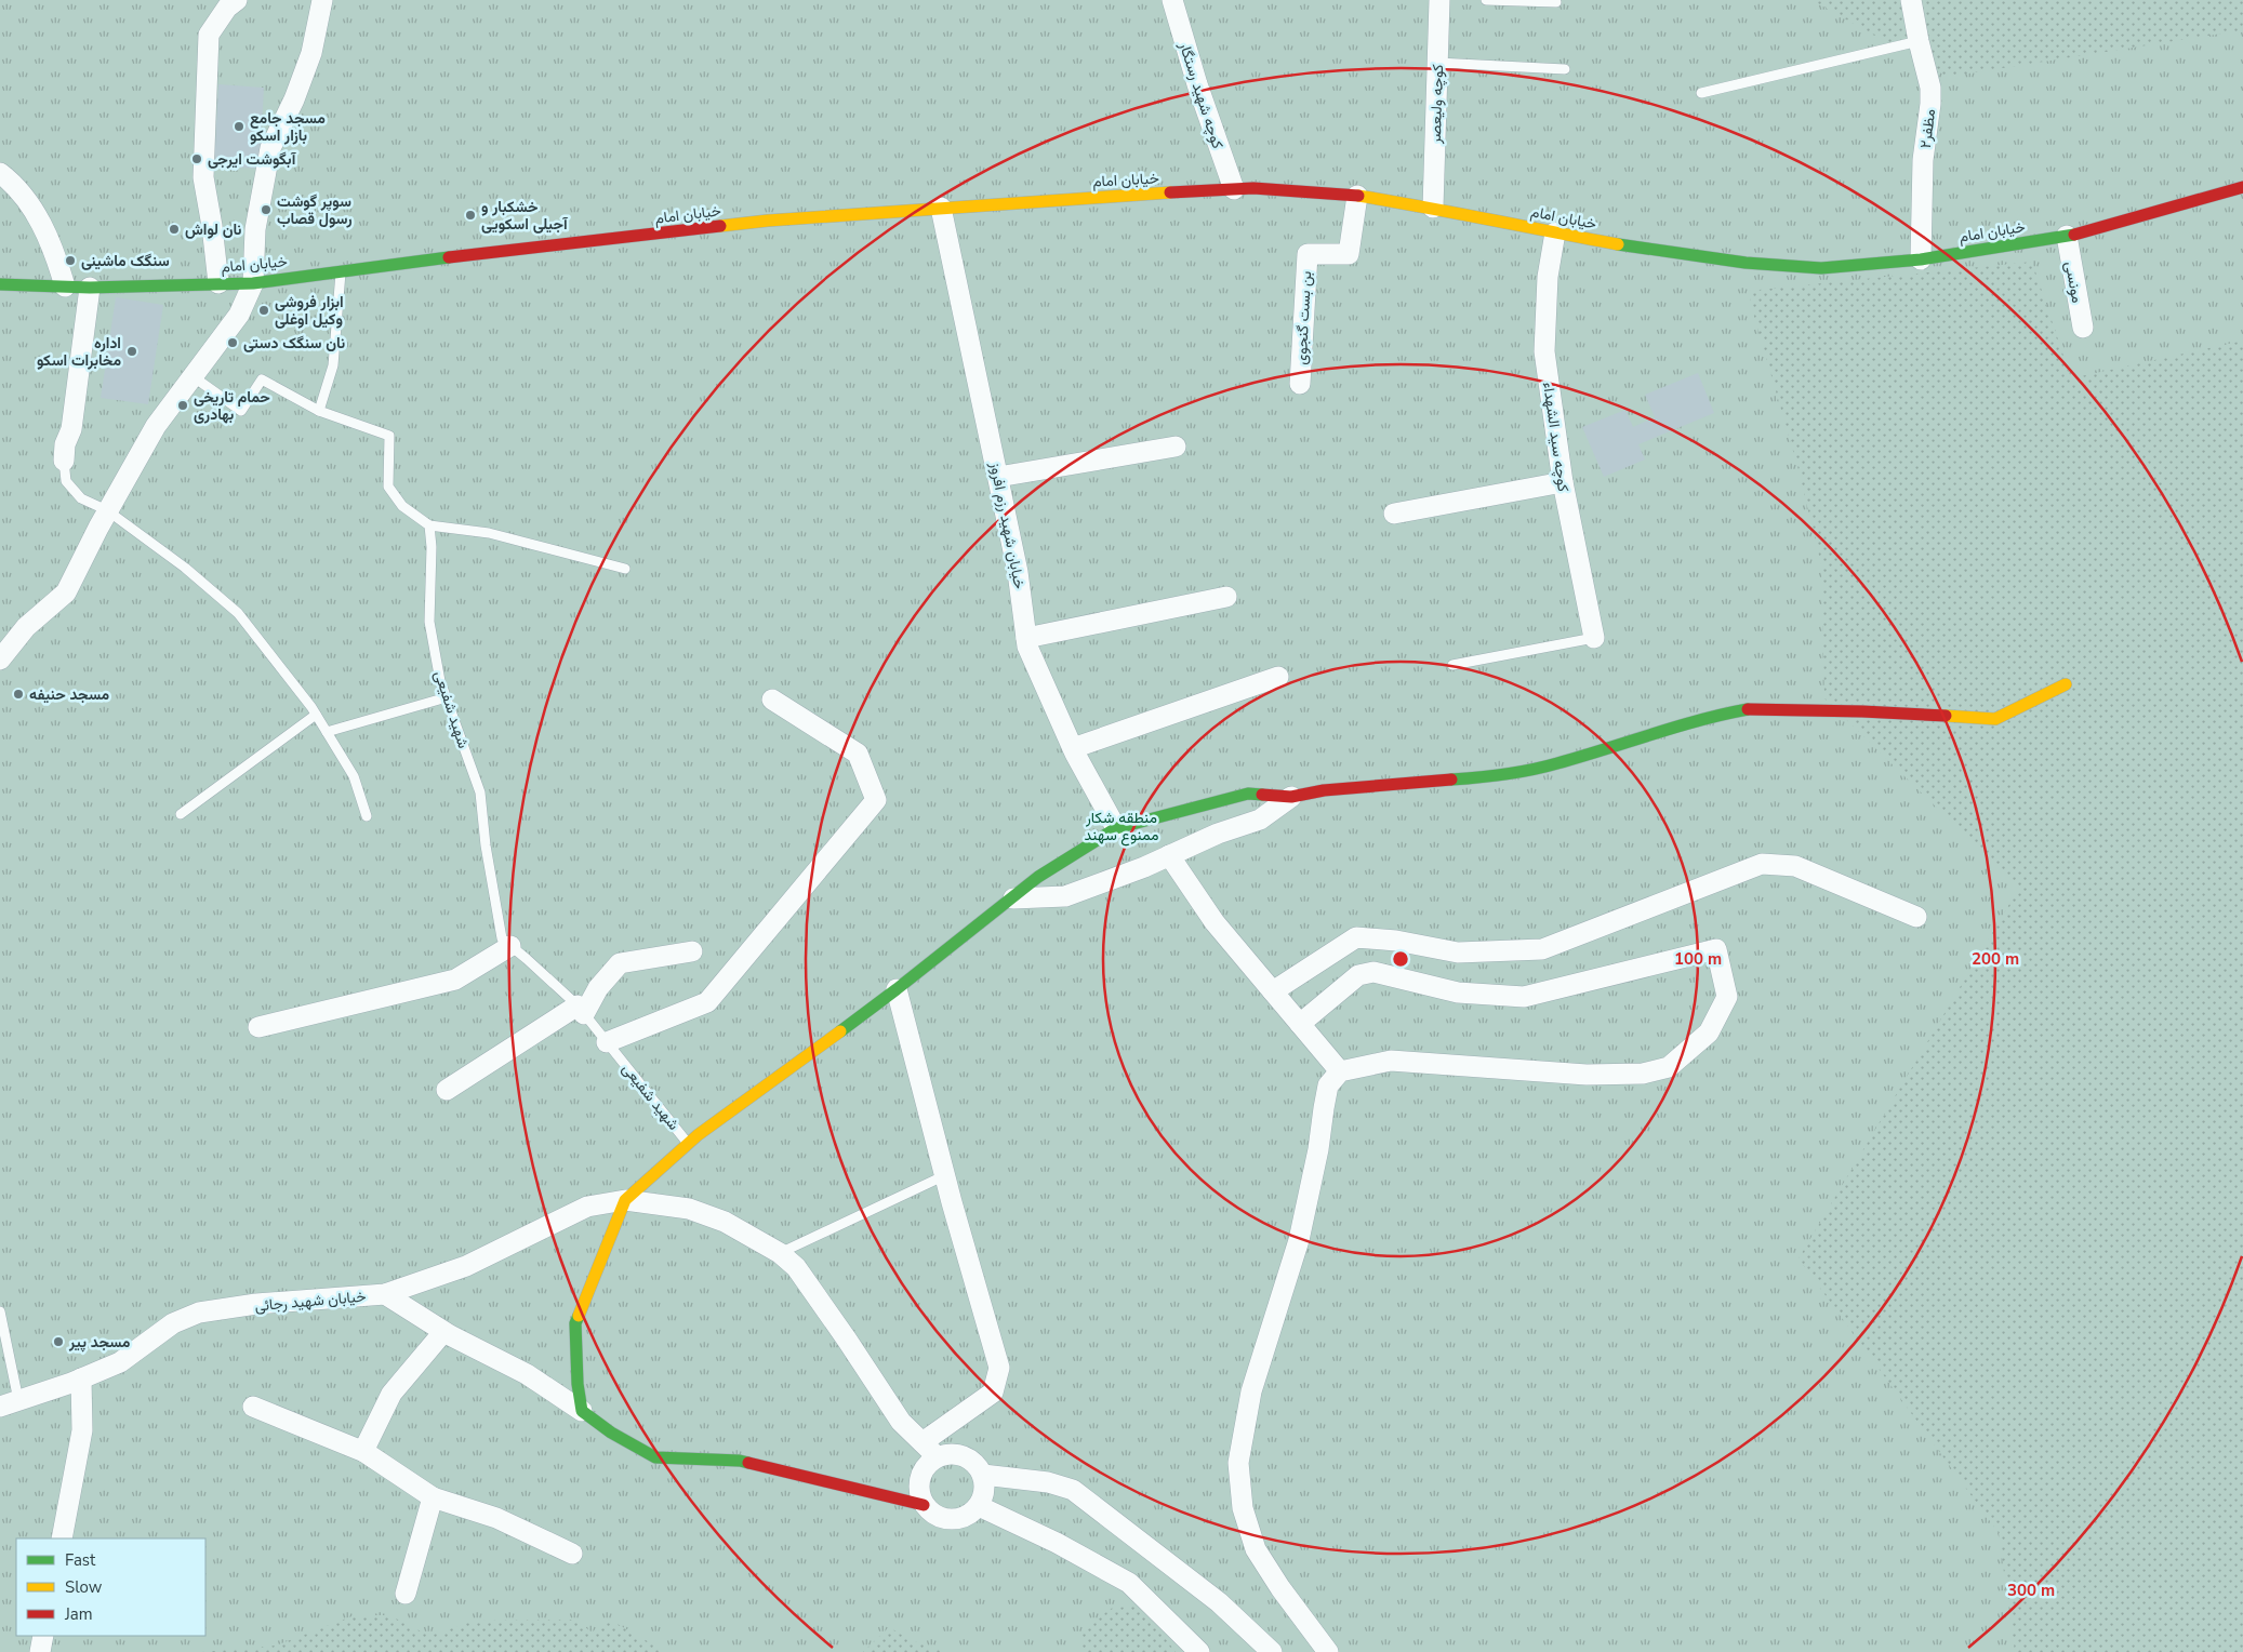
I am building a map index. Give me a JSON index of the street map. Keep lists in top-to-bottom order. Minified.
{"streets":{"street":["کوچه شهید رستگار","کوچه ولیعصر","مظفر۲","خیابان امام","مونسی","بن بست گنجوی","کوچه سید الشهداء","خیابان شهید رزم افروز","خیابان شهید رجائی"],"lane":["شهید شفیعی"]},"crossings":[["کوچه شهید رستگار","خیابان امام"],["کوچه ولیعصر","خیابان امام"],["مظفر۲","خیابان امام"],["خیابان امام","مونسی"],["خیابان امام","بن بست گنجوی"],["خیابان امام","کوچه سید الشهداء"],["خیابان امام","خیابان شهید رزم افروز"]],"parks":["منطقه شکار ممنوع سهند"],"places":["مسجد جامع بازار اسکو","آبگوشت ایرجی","سوپر گوشت رسول قصاب","خشکبار و آجیلی اسکویی","نان لواش","سنگک ماشینی","ابزار فروشی وکیل اوغلی","نان سنگک دستی","اداره مخابرات اسکو","حمام تاریخی بهادری","مسجد حنیفه","مسجد پیر"],"legend":["Fast","Slow","Jam"],"rings":["100 m","200 m","300 m"]}
